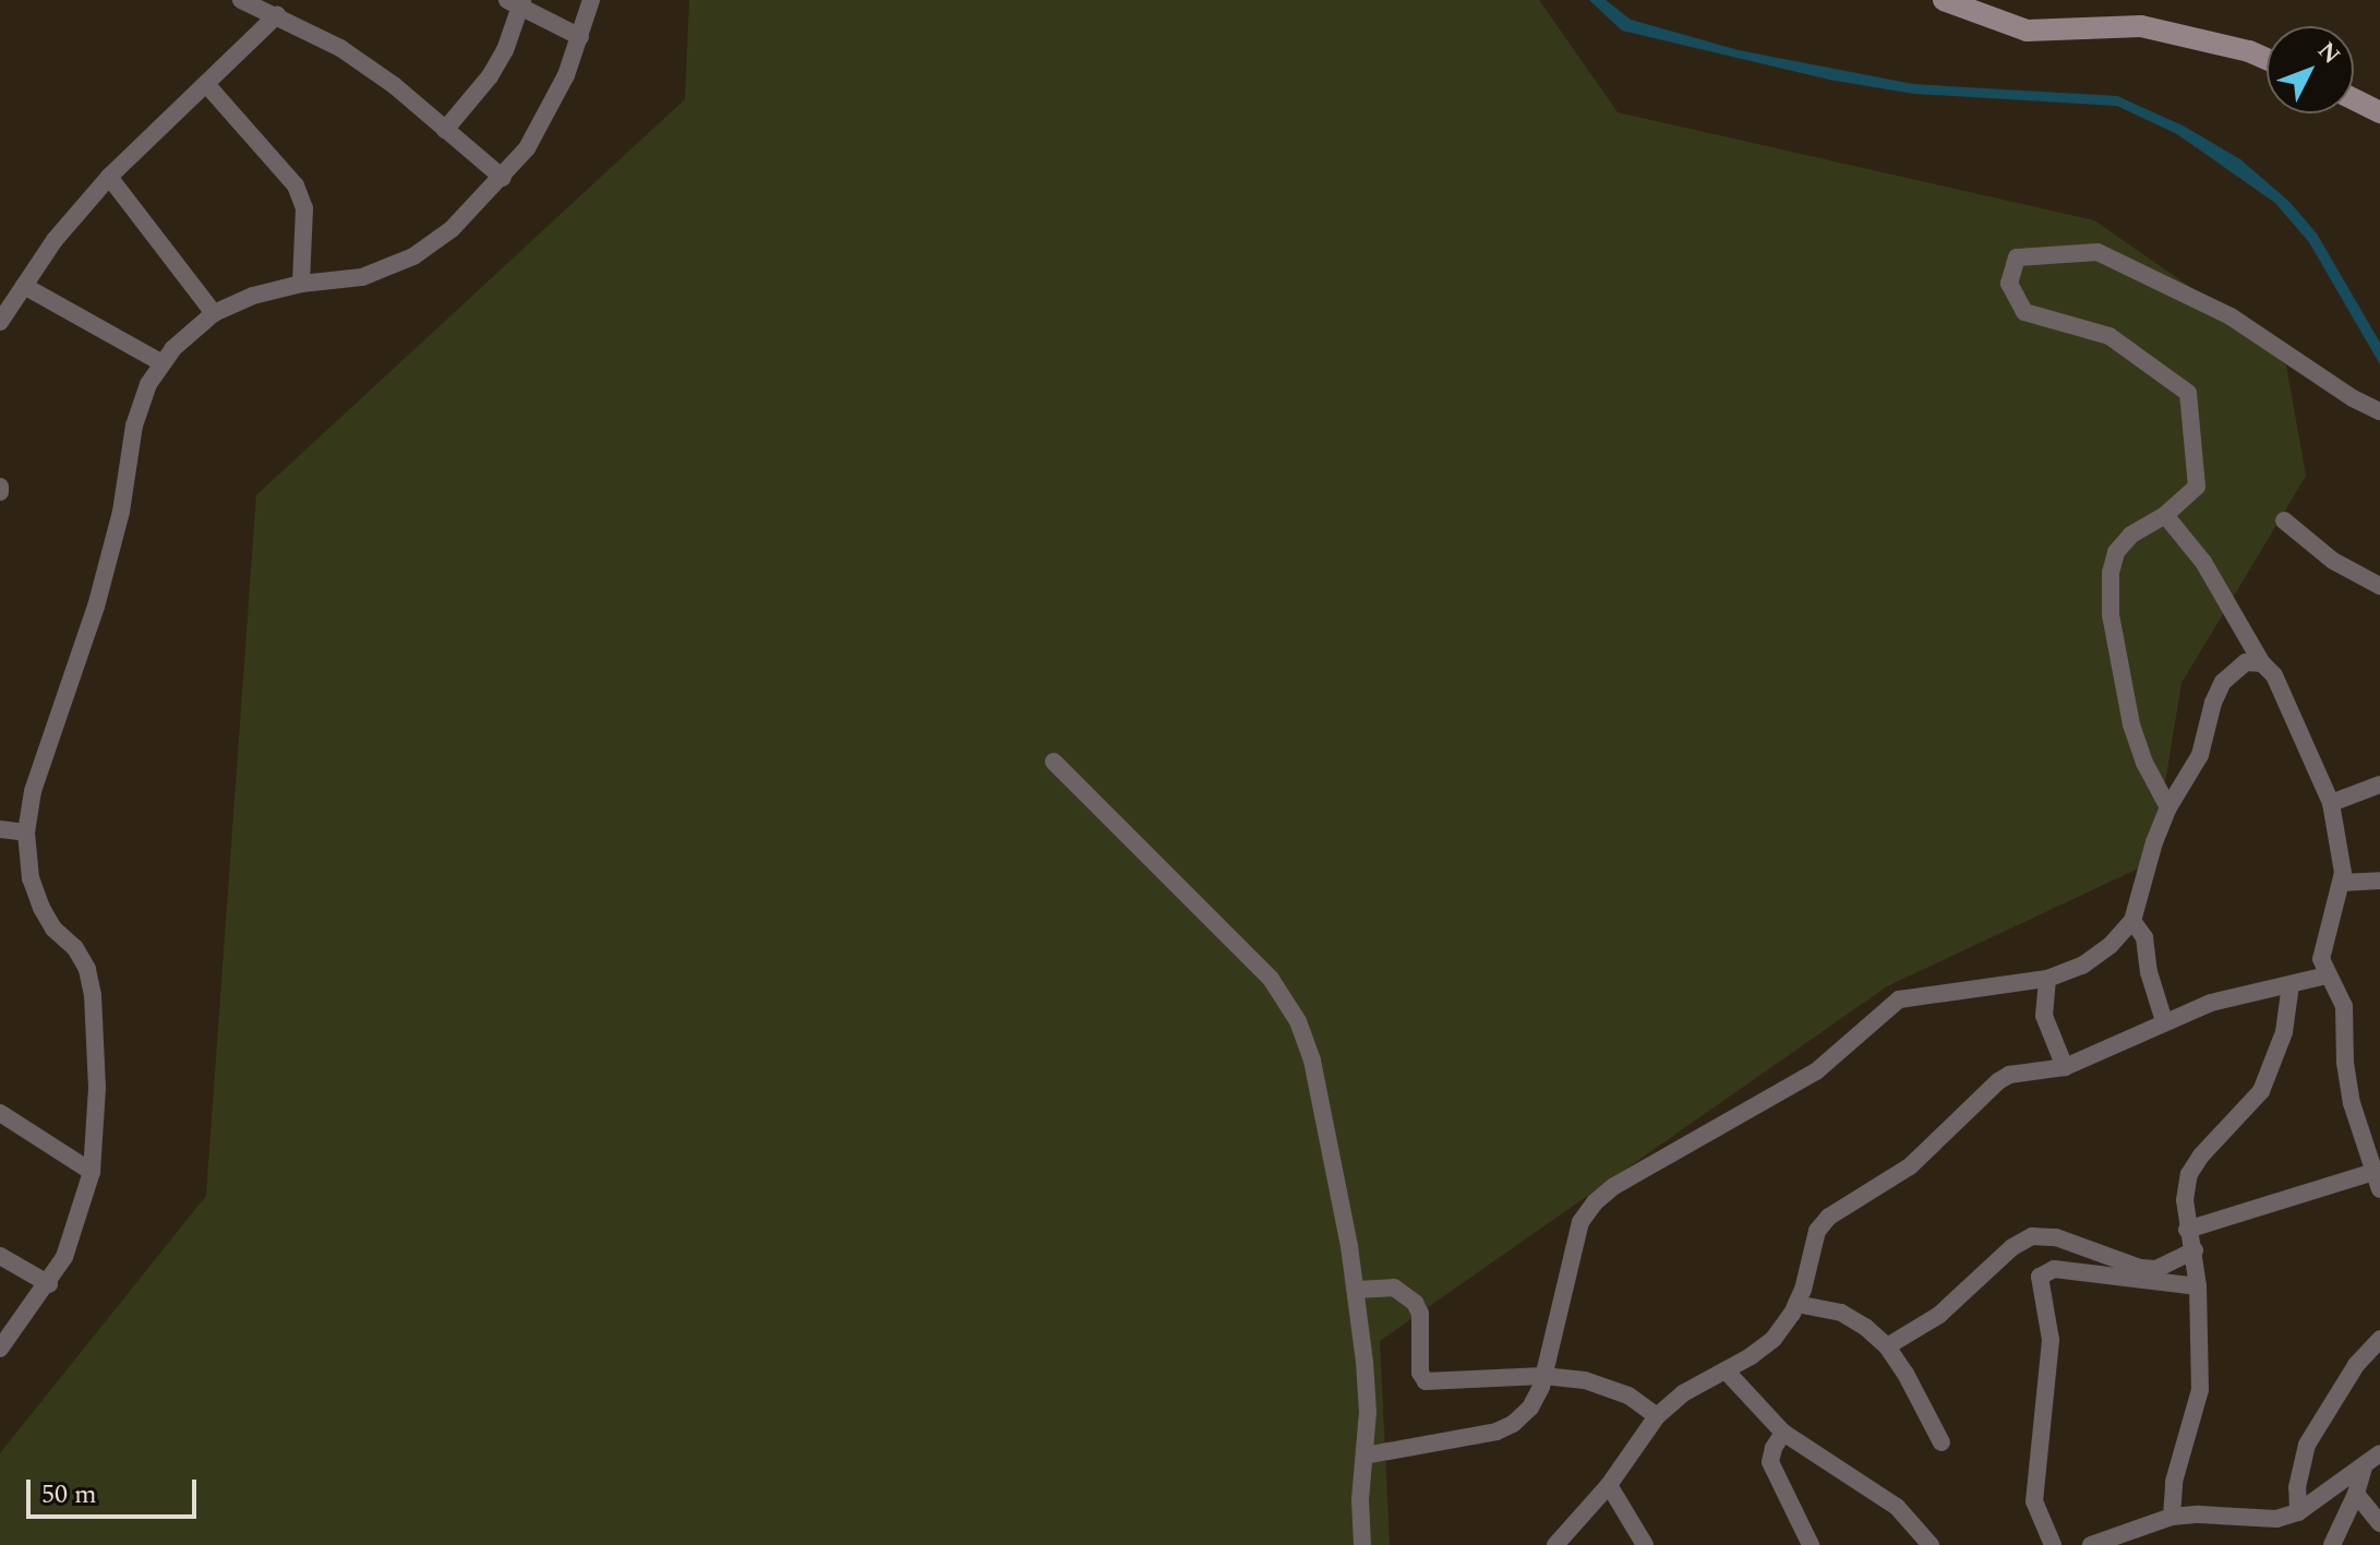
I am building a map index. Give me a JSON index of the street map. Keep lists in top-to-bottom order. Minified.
{"scale_bar":"50 m","north":"top right"}
